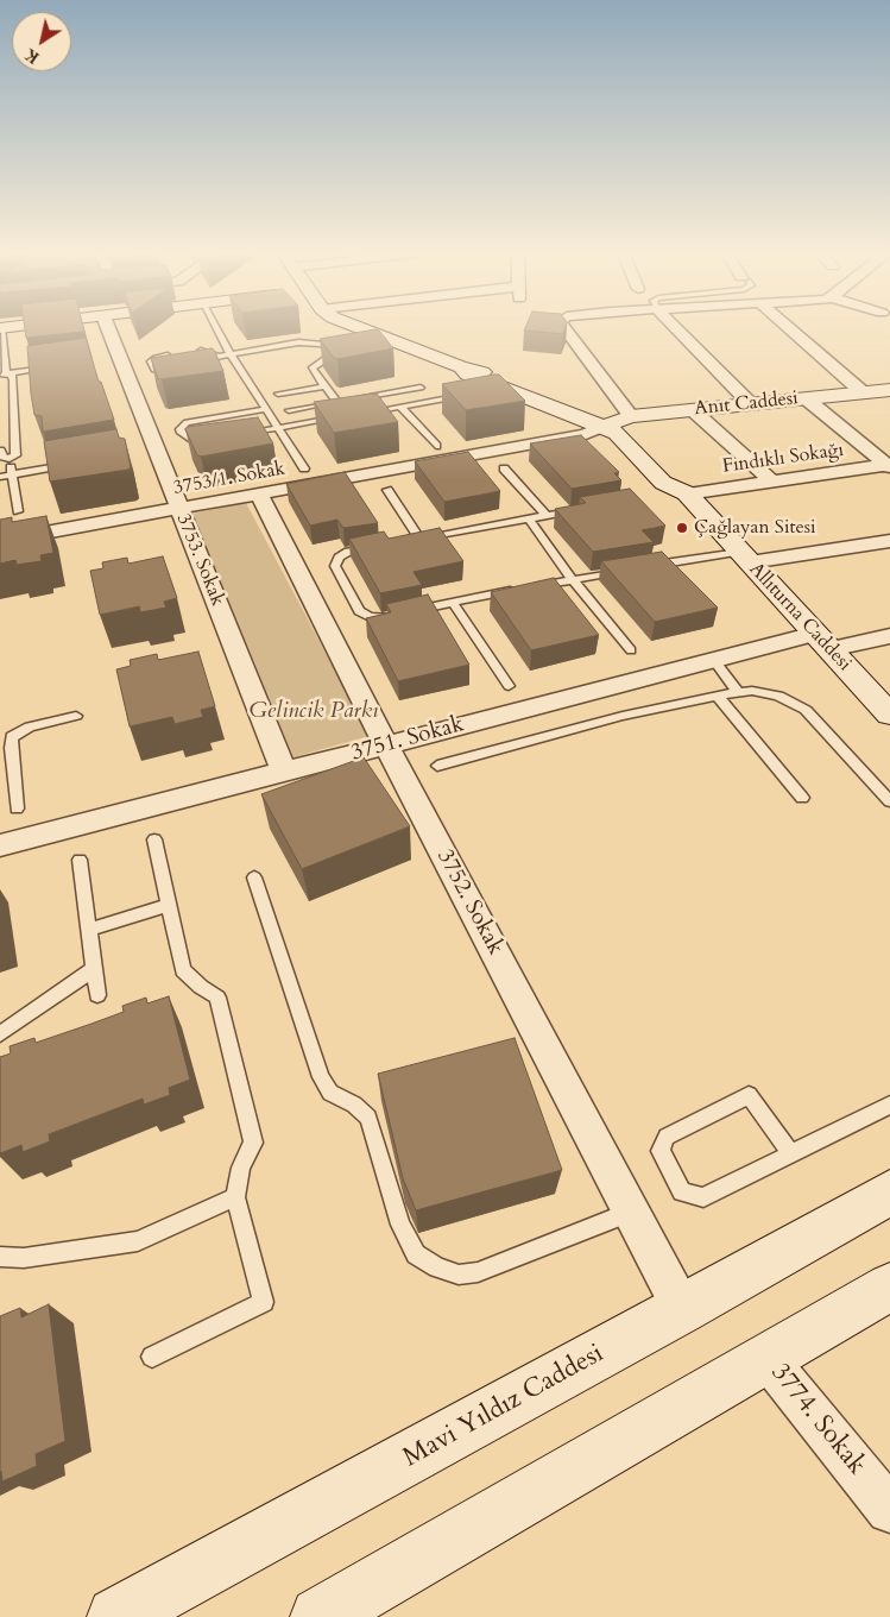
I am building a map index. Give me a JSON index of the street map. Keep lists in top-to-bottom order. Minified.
{"streets":{"main road":["Anıt Caddesi","Allıturna Caddesi","Mavi Yıldız Caddesi"],"street":["Fındıklı Sokağı","3753/1. Sokak","3753. Sokak","3751. Sokak","3752. Sokak","3774. Sokak"]},"crossings":[["Anıt Caddesi","3753/1. Sokak"],["Anıt Caddesi","Allıturna Caddesi"],["Fındıklı Sokağı","Allıturna Caddesi"],["3753/1. Sokak","3753. Sokak"],["3753/1. Sokak","Allıturna Caddesi"],["3753/1. Sokak","3752. Sokak"],["3753. Sokak","3751. Sokak"],["Allıturna Caddesi","3751. Sokak"],["3751. Sokak","3752. Sokak"],["3752. Sokak","Mavi Yıldız Caddesi"]],"parks":["Gelincik Parkı"],"places":["Çağlayan Sitesi"],"north":"bottom left"}
